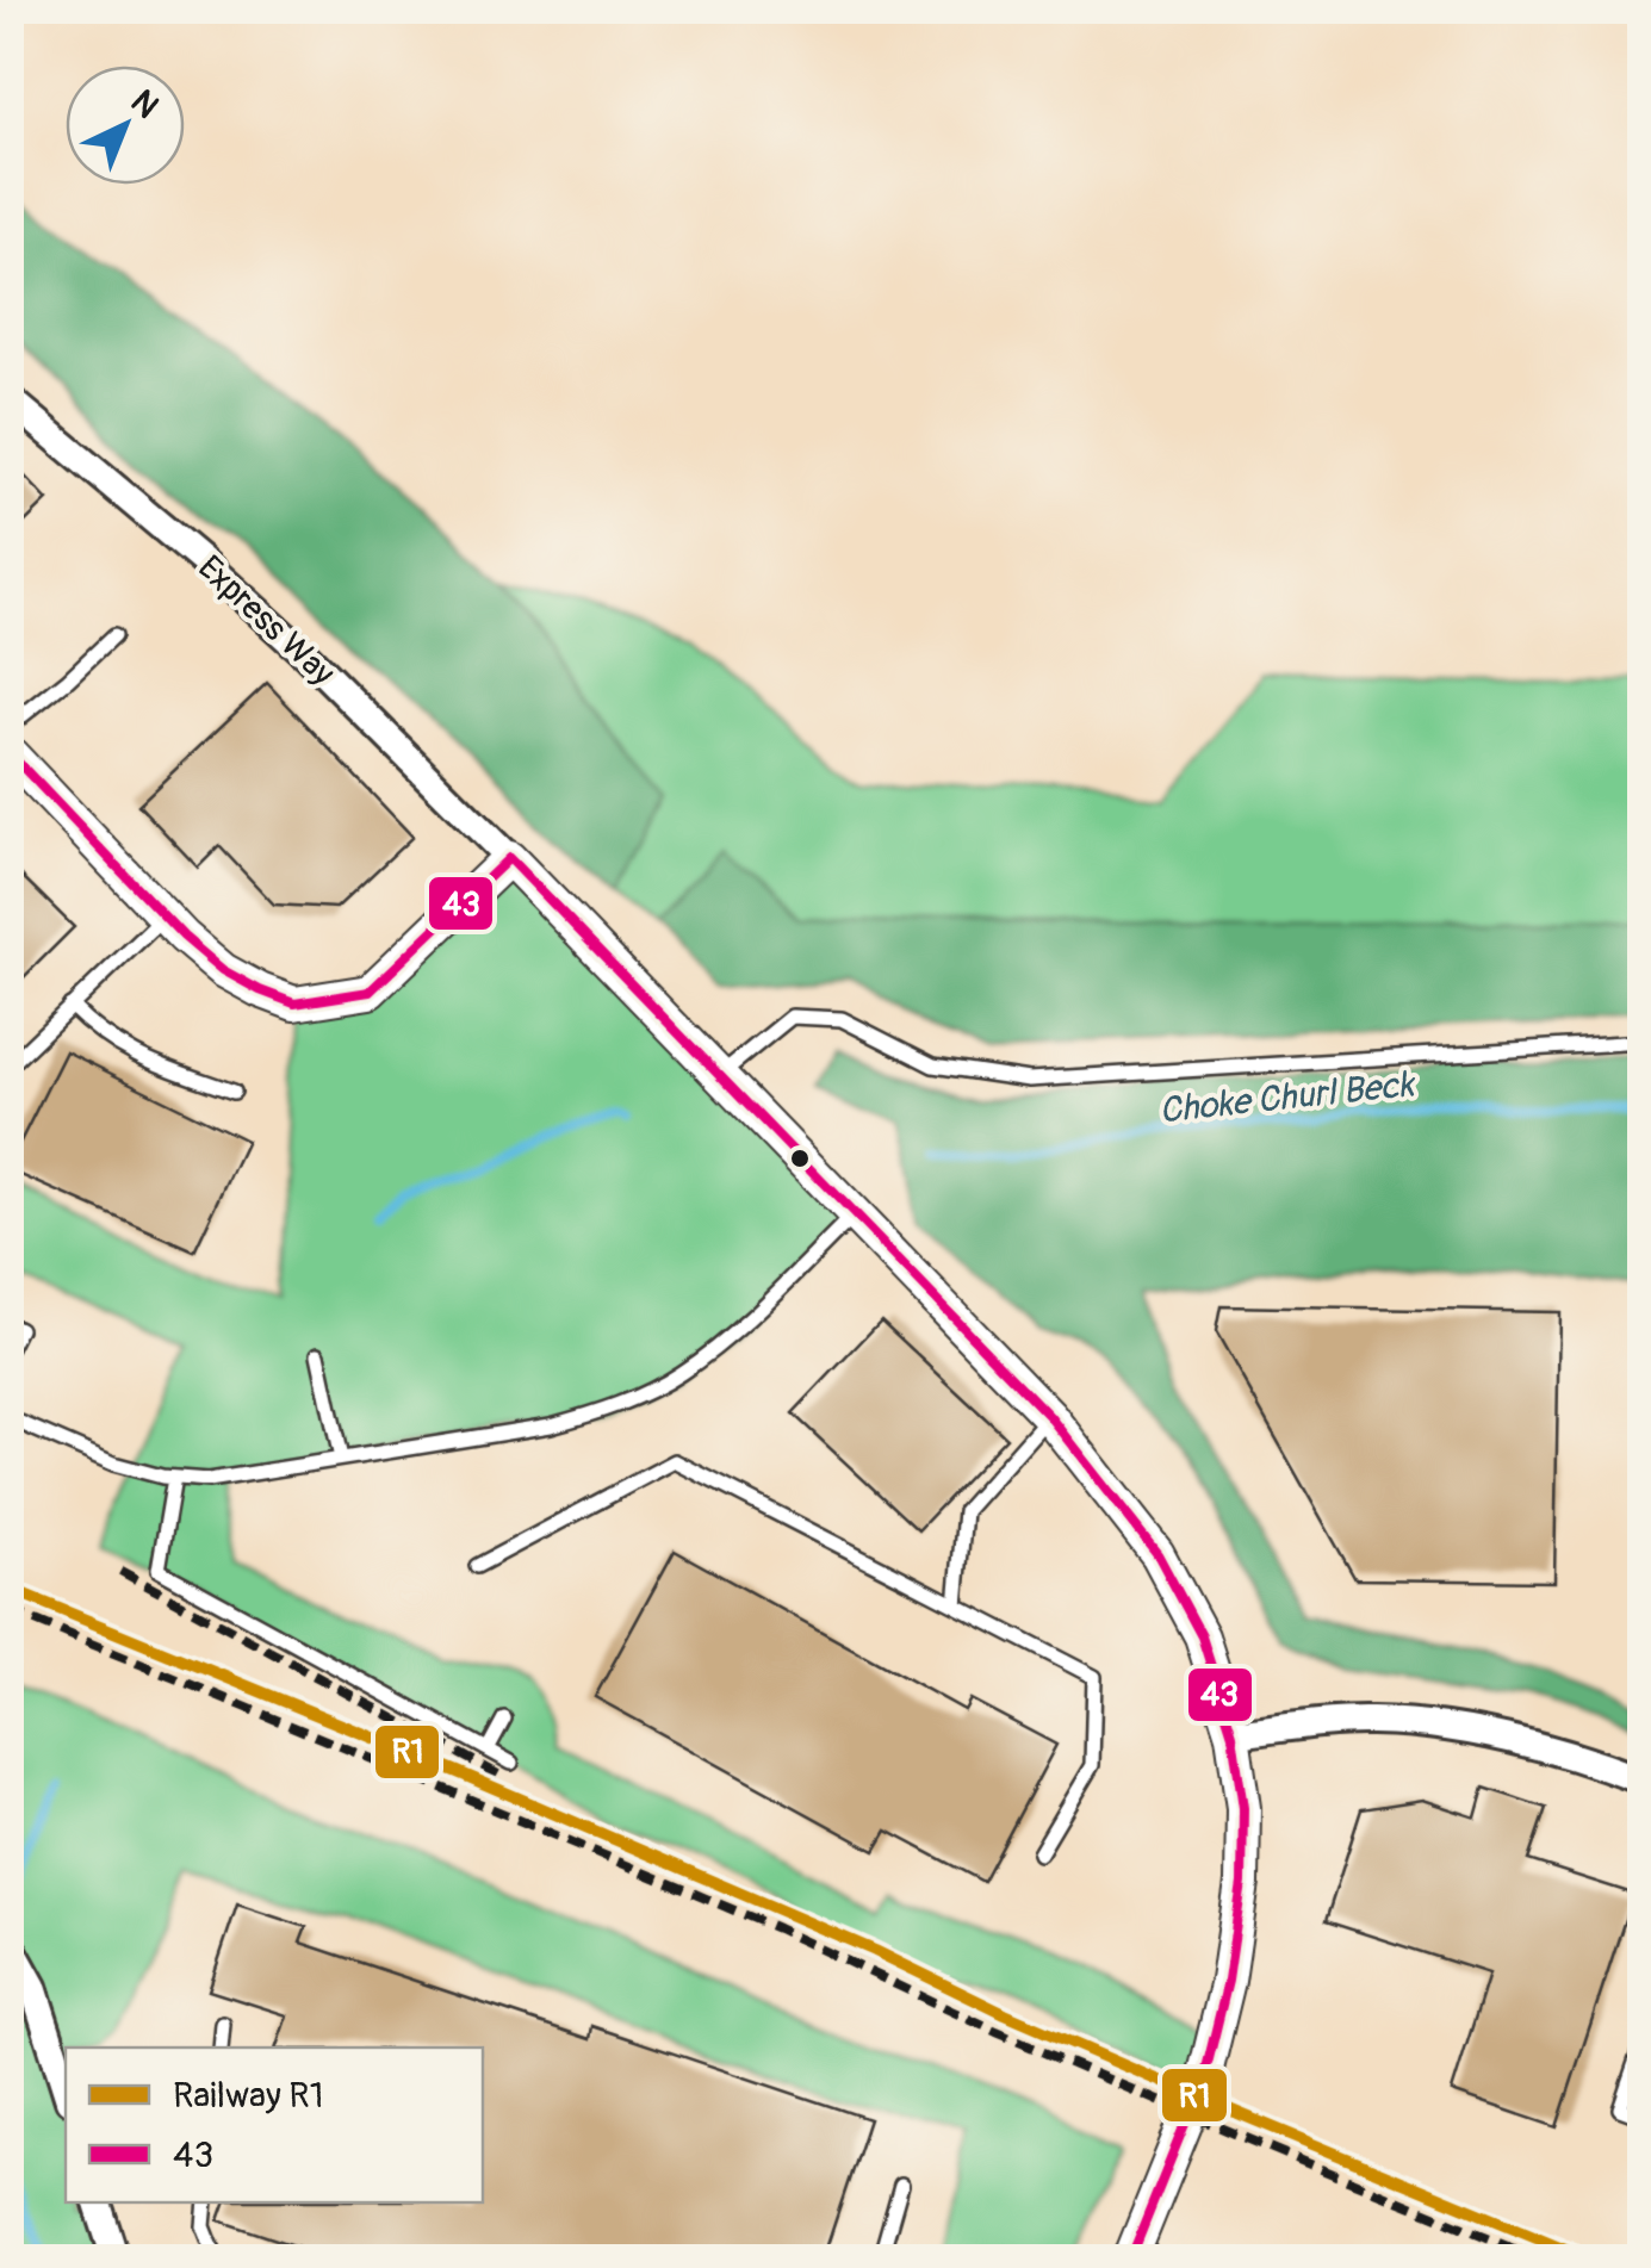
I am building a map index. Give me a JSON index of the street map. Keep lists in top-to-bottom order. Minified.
{"streets":{"street":["Express Way"]},"water":["Choke Churl Beck"],"lines":["transit line 43","rail line R1"],"legend":["Railway R1","43"],"north":"top right"}
